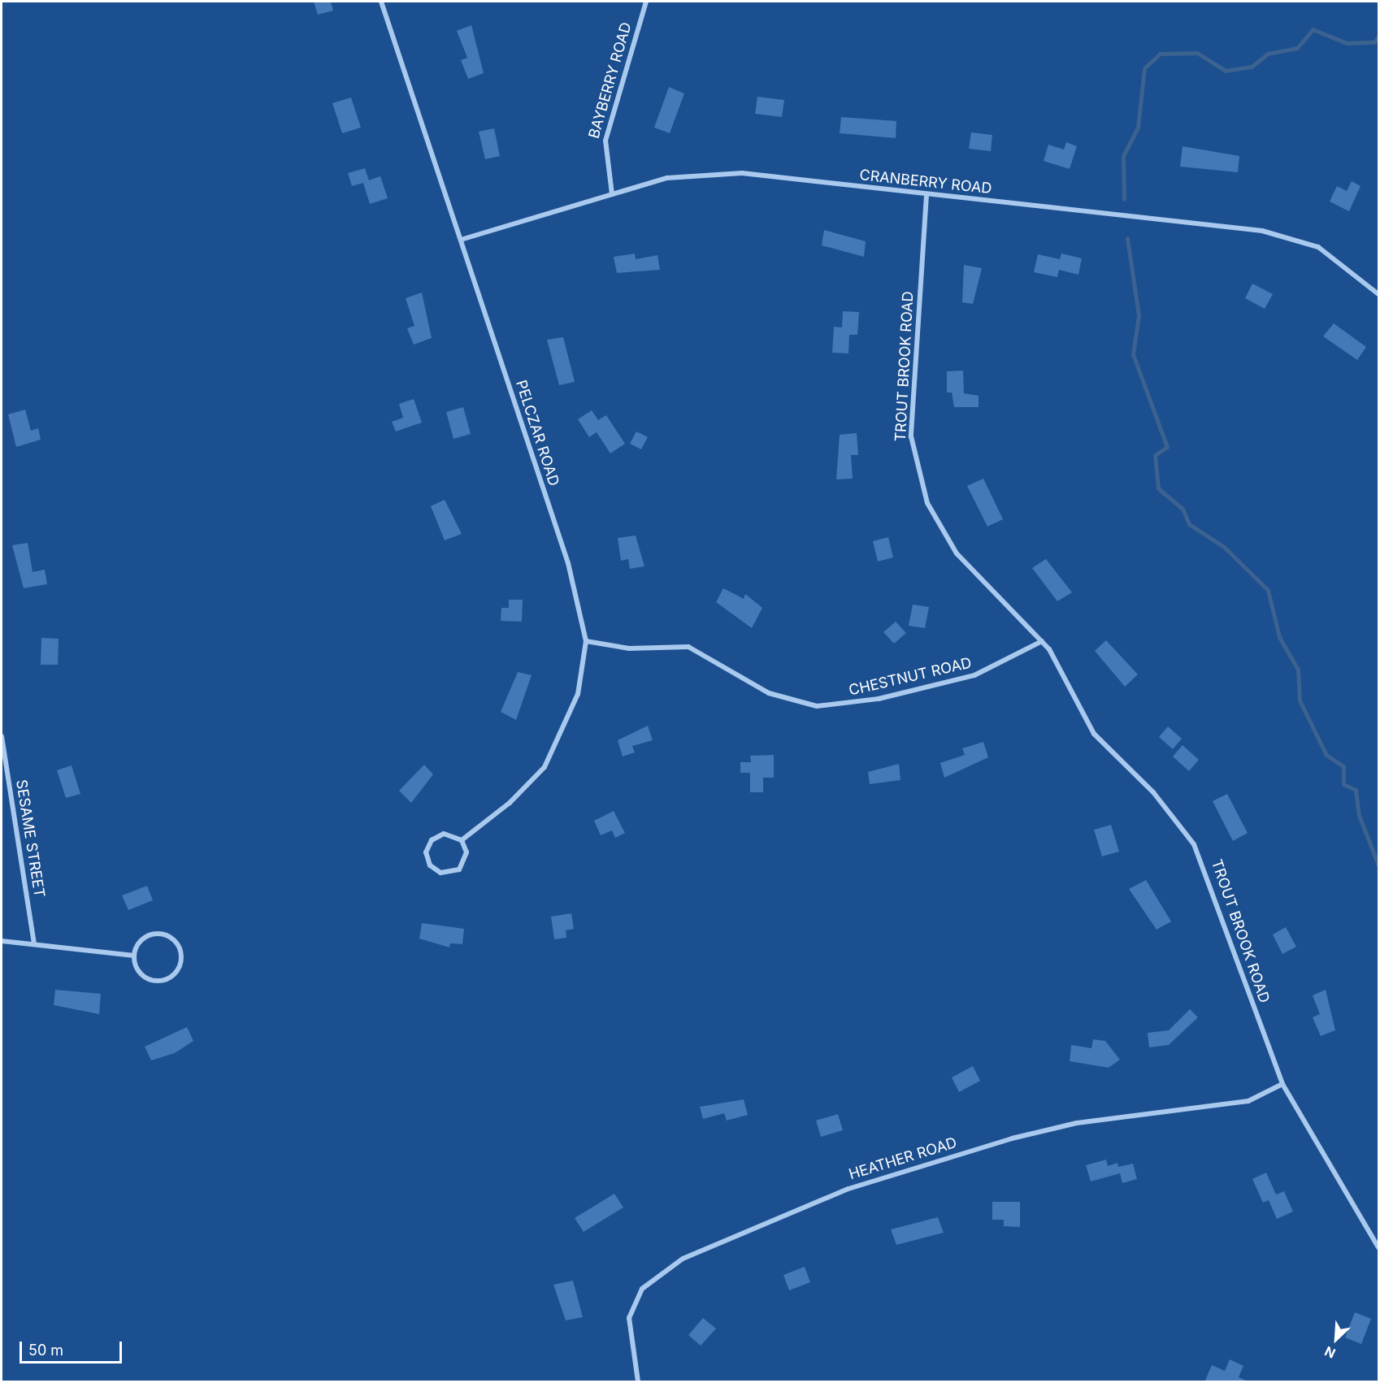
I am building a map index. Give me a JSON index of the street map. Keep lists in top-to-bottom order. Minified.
{"streets":{"street":["BAYBERRY ROAD","CRANBERRY ROAD","TROUT BROOK ROAD","PELCZAR ROAD","CHESTNUT ROAD","SESAME STREET","HEATHER ROAD"]},"crossings":[["BAYBERRY ROAD","CRANBERRY ROAD"],["CRANBERRY ROAD","TROUT BROOK ROAD"],["CRANBERRY ROAD","PELCZAR ROAD"],["TROUT BROOK ROAD","CHESTNUT ROAD"],["TROUT BROOK ROAD","HEATHER ROAD"],["PELCZAR ROAD","CHESTNUT ROAD"]],"scale_bar":"50 m","north":"bottom left"}
